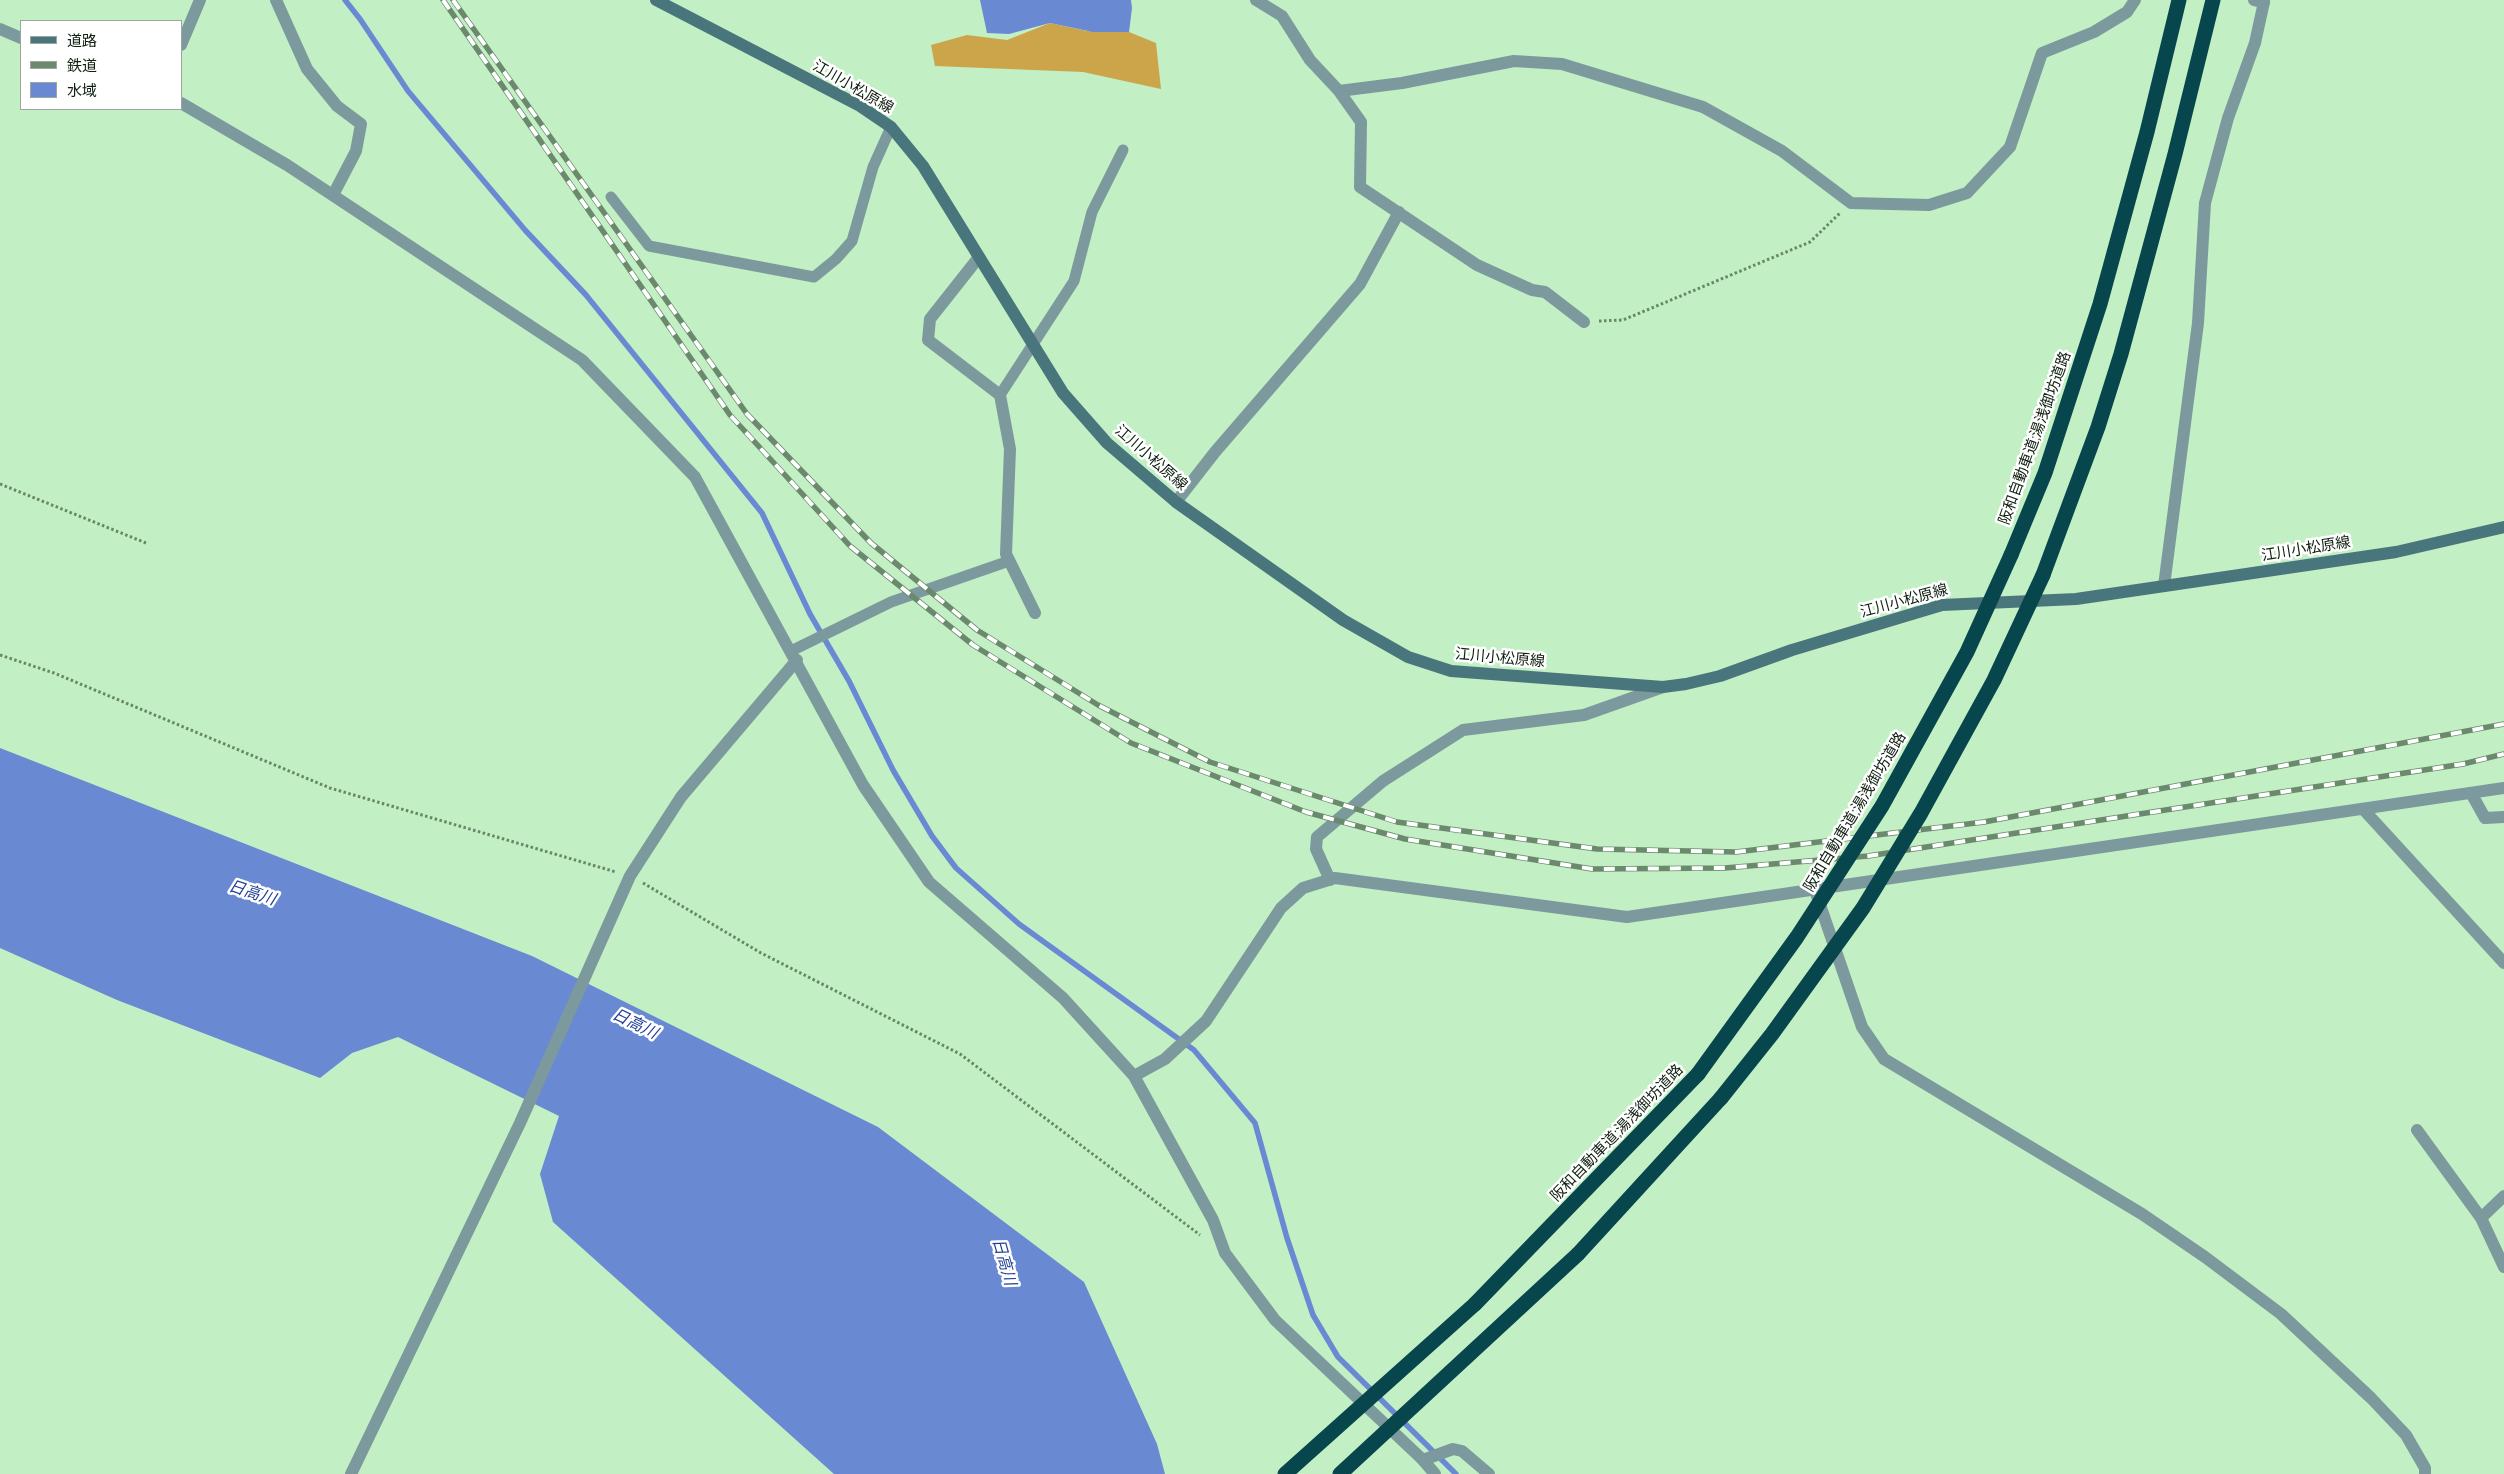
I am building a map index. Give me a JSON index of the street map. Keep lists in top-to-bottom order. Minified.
{"streets":{"highway":["阪和自動車道;湯浅御坊道路"],"main road":["江川小松原線"]},"water":["日高川"],"legend":["道路","鉄道","水域"]}
